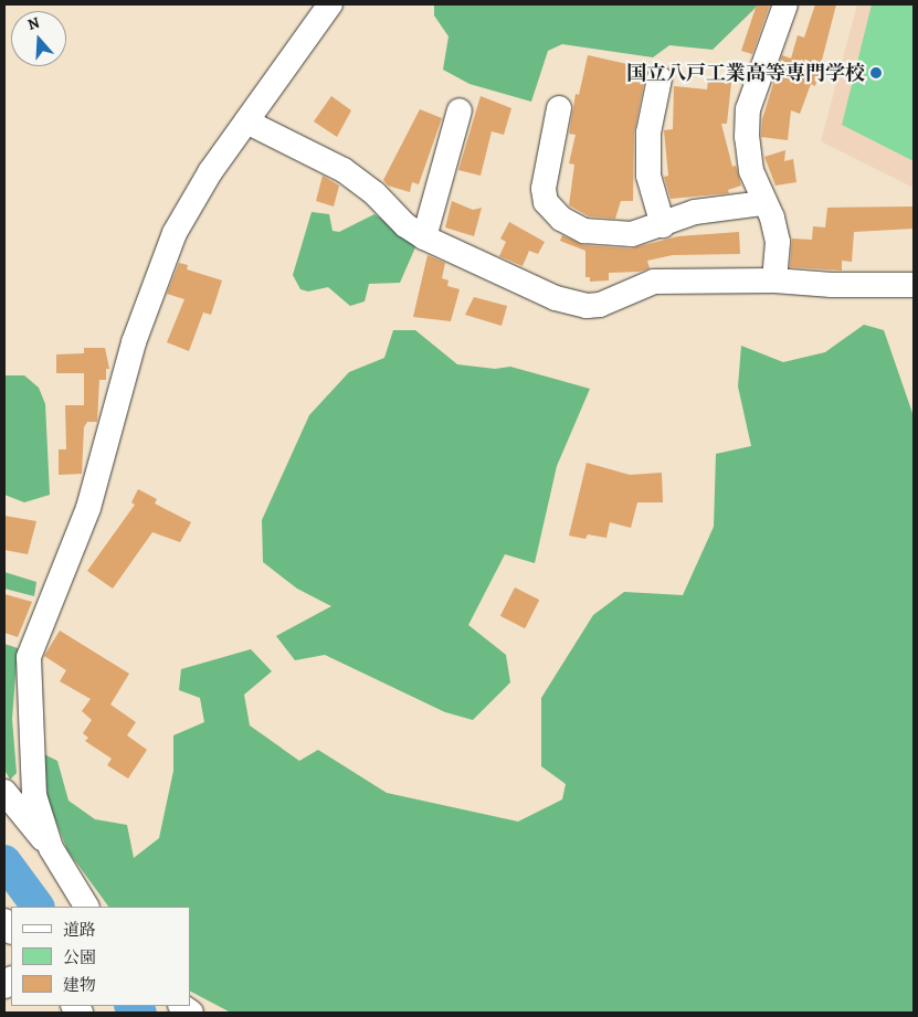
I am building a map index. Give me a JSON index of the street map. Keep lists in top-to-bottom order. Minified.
{"places":["国立八戸工業高等専門学校"],"legend":["道路","公園","建物"],"north":"top"}
